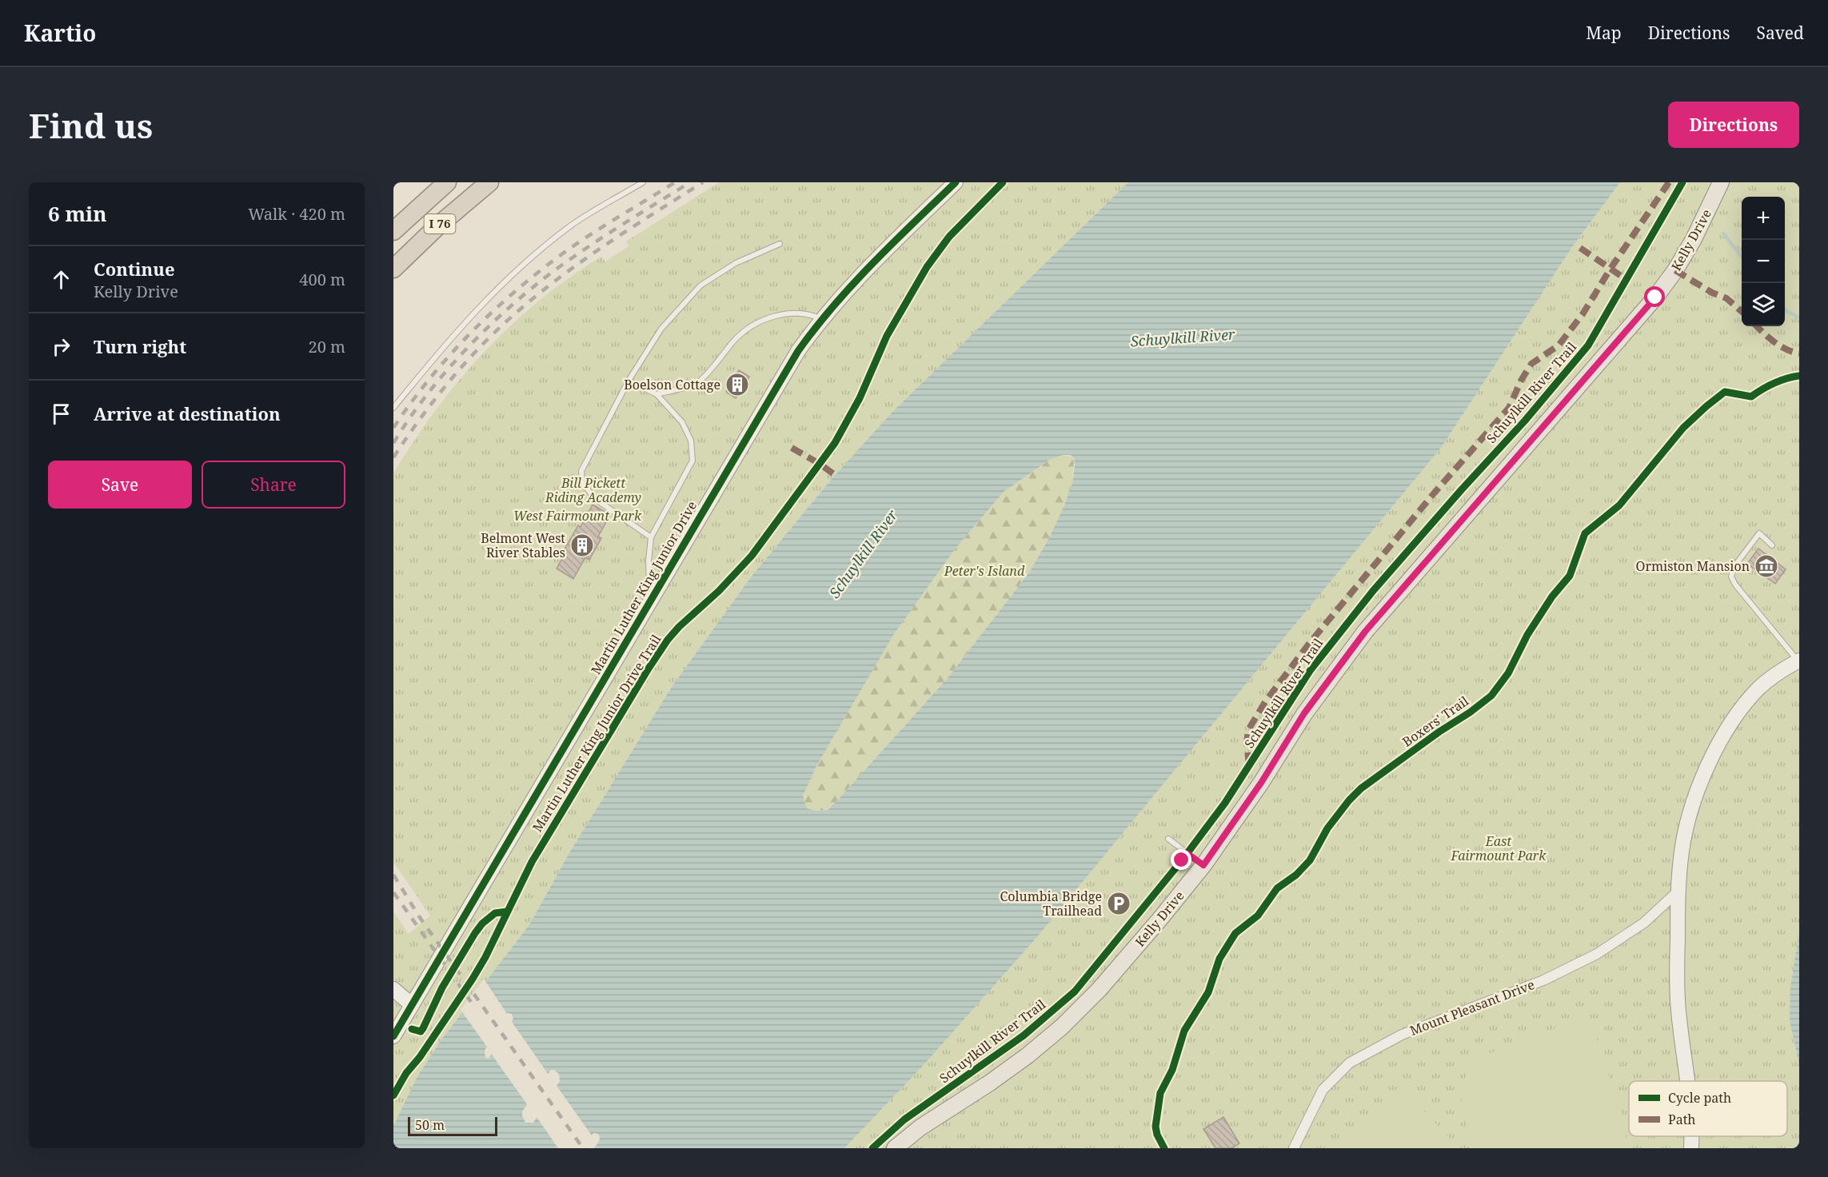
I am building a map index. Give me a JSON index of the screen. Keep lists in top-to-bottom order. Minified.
{"streets":{"highway":["I 76"],"main road":["Kelly Drive","Martin Luther King Junior Drive"],"street":["Mount Pleasant Drive"],"cycle path":["Schuylkill River Trail","Boxers' Trail","Martin Luther King Junior Drive Trail"]},"water":["Schuylkill River"],"parks":["Bill Pickett Riding Academy","West Fairmount Park","Peter's Island","East Fairmount Park"],"places":{"building":["Boelson Cottage","Belmont West River Stables"],"museum":["Ormiston Mansion"],"parking":["Columbia Bridge Trailhead"]},"legend":["Cycle path","Path"],"scale_bar":"50 m","page":{"header":"Kartio","nav":["Map","Directions","Saved"],"buttons":["Directions",["Save","Share"]],"title":"Find us","heading":["6 min","Walk · 420 m"],"map_buttons":["+","−"],"list":[["Continue","Kelly Drive","400 m"],["Turn right","20 m"],"Arrive at destination"],"scale":"50 m"}}
